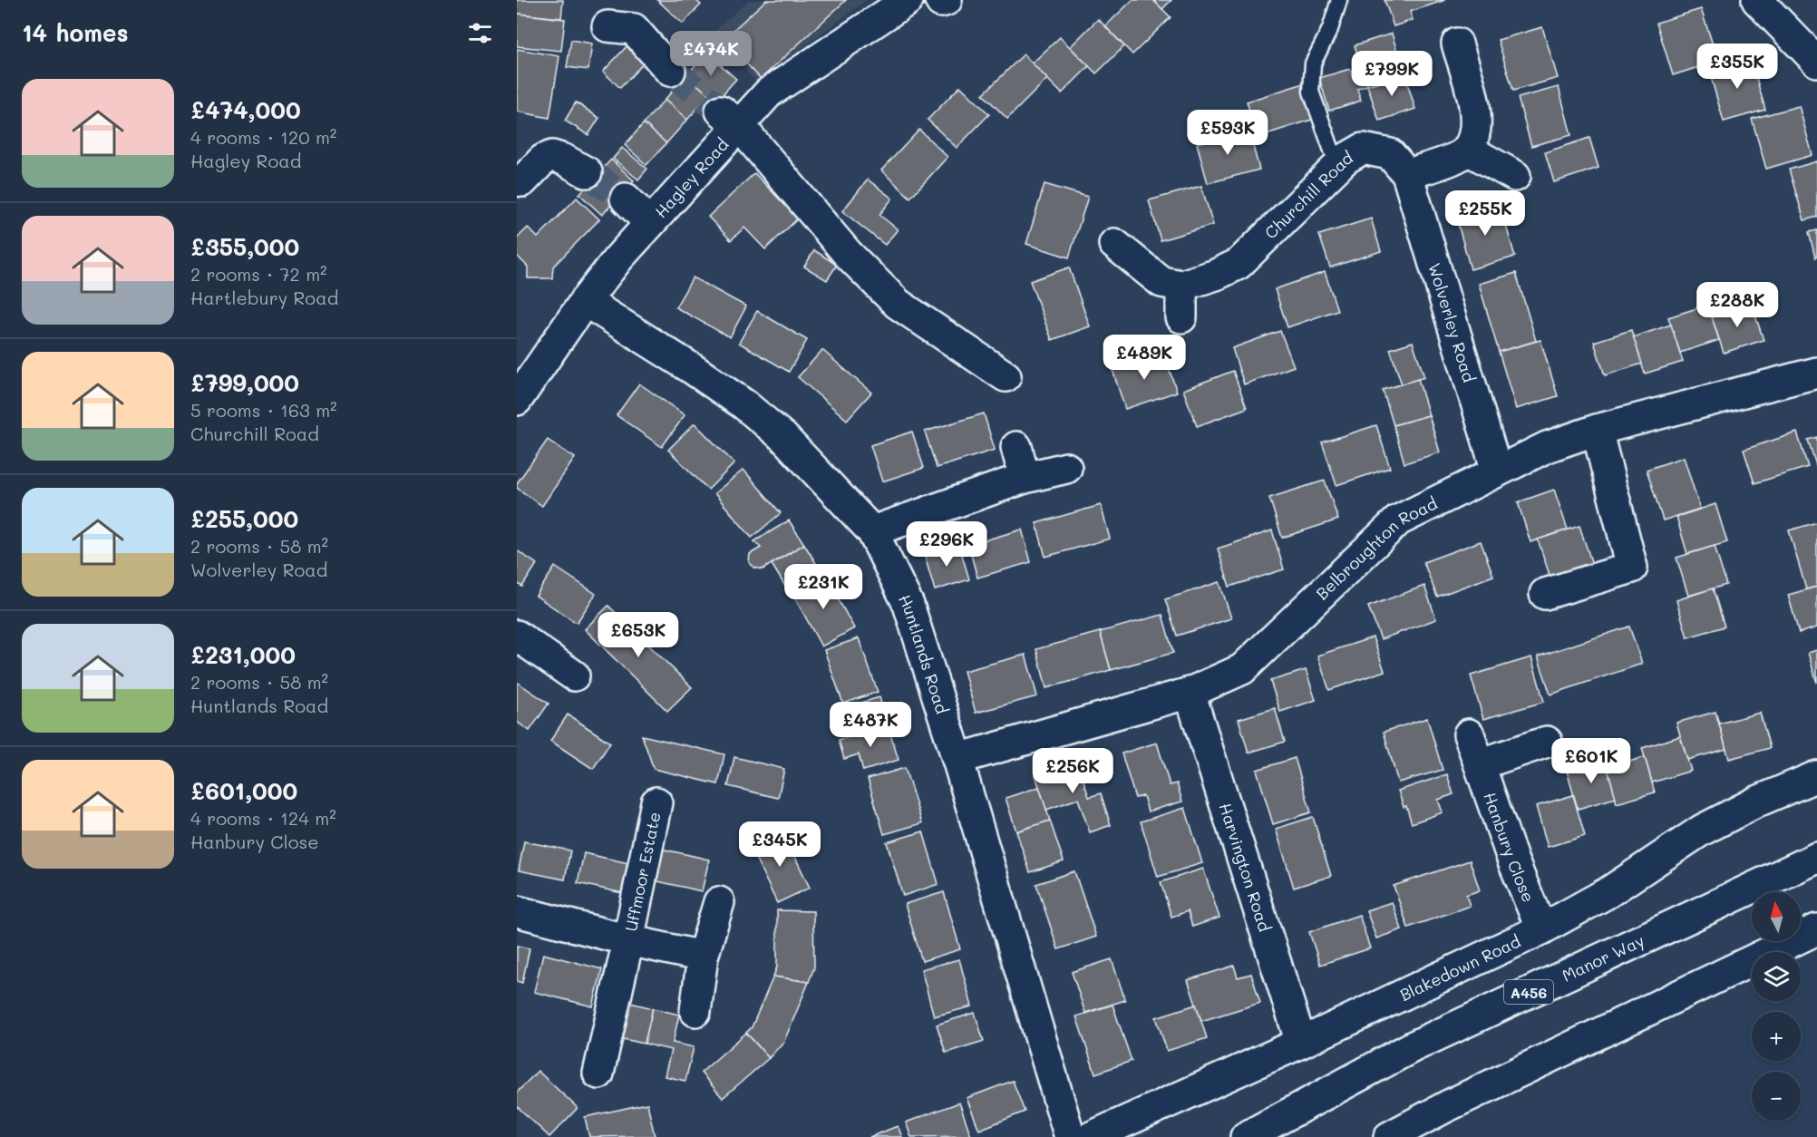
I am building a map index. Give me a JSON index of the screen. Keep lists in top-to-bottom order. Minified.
{"streets":{"main road":["Hagley Road","Churchill Road","Wolverley Road","Belbroughton Road","Huntlands Road","Hanbury Close","Harvington Road","Uffmoor Estate","Manor Way","Blakedown Road","A456"]},"crossings":[["Hagley Road","Huntlands Road"],["Churchill Road","Wolverley Road"],["Wolverley Road","Belbroughton Road"],["Belbroughton Road","Huntlands Road"],["Belbroughton Road","Harvington Road"],["Hanbury Close","Blakedown Road"],["Harvington Road","Blakedown Road"]],"north":"top","page":{"heading":"14 homes","price":["£474K","£355K","£799K","£593K","£255K","£288K","£489K","£296K","£231K","£653K","£487K","£601K","£256K","£345K"],"list":[{"name":"£474,000","note":"4 rooms · 120 m² · Hagley Road"},{"name":"£355,000","note":"2 rooms · 72 m² · Hartlebury Road"},{"name":"£799,000","note":"5 rooms · 163 m² · Churchill Road"},{"name":"£255,000","note":"2 rooms · 58 m² · Wolverley Road"},{"name":"£231,000","note":"2 rooms · 58 m² · Huntlands Road"},{"name":"£601,000","note":"4 rooms · 124 m² · Hanbury Close"}],"map_buttons":["+","−"]}}
